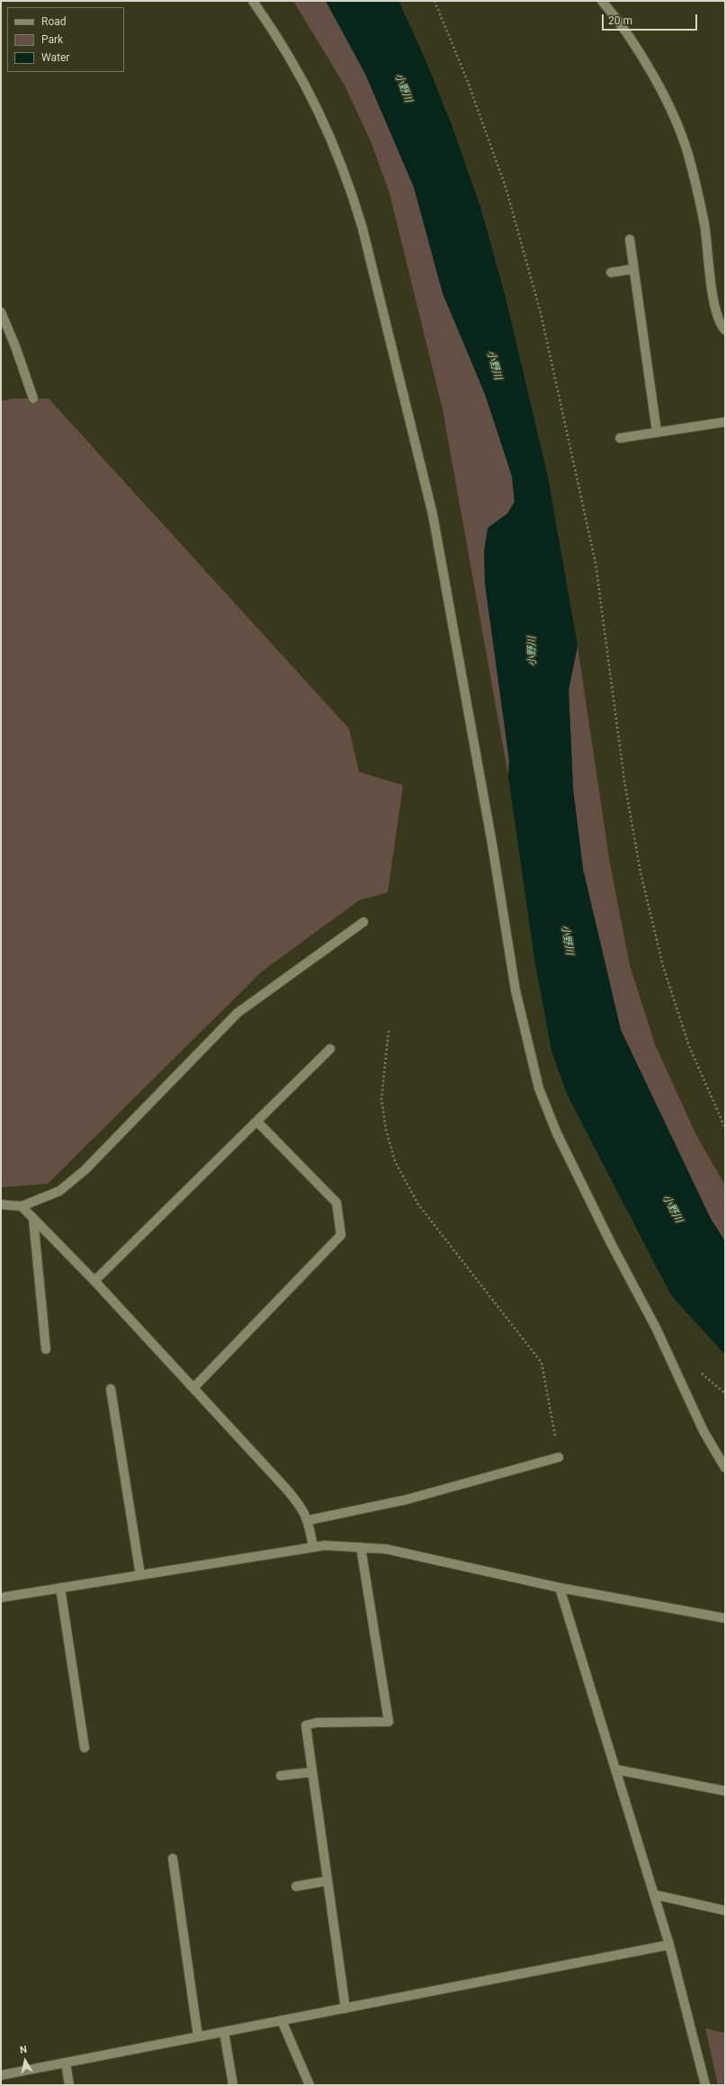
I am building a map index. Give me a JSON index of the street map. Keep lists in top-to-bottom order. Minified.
{"water":["小野川"],"legend":["Road","Park","Water"],"scale_bar":"20 m","north":"top"}
